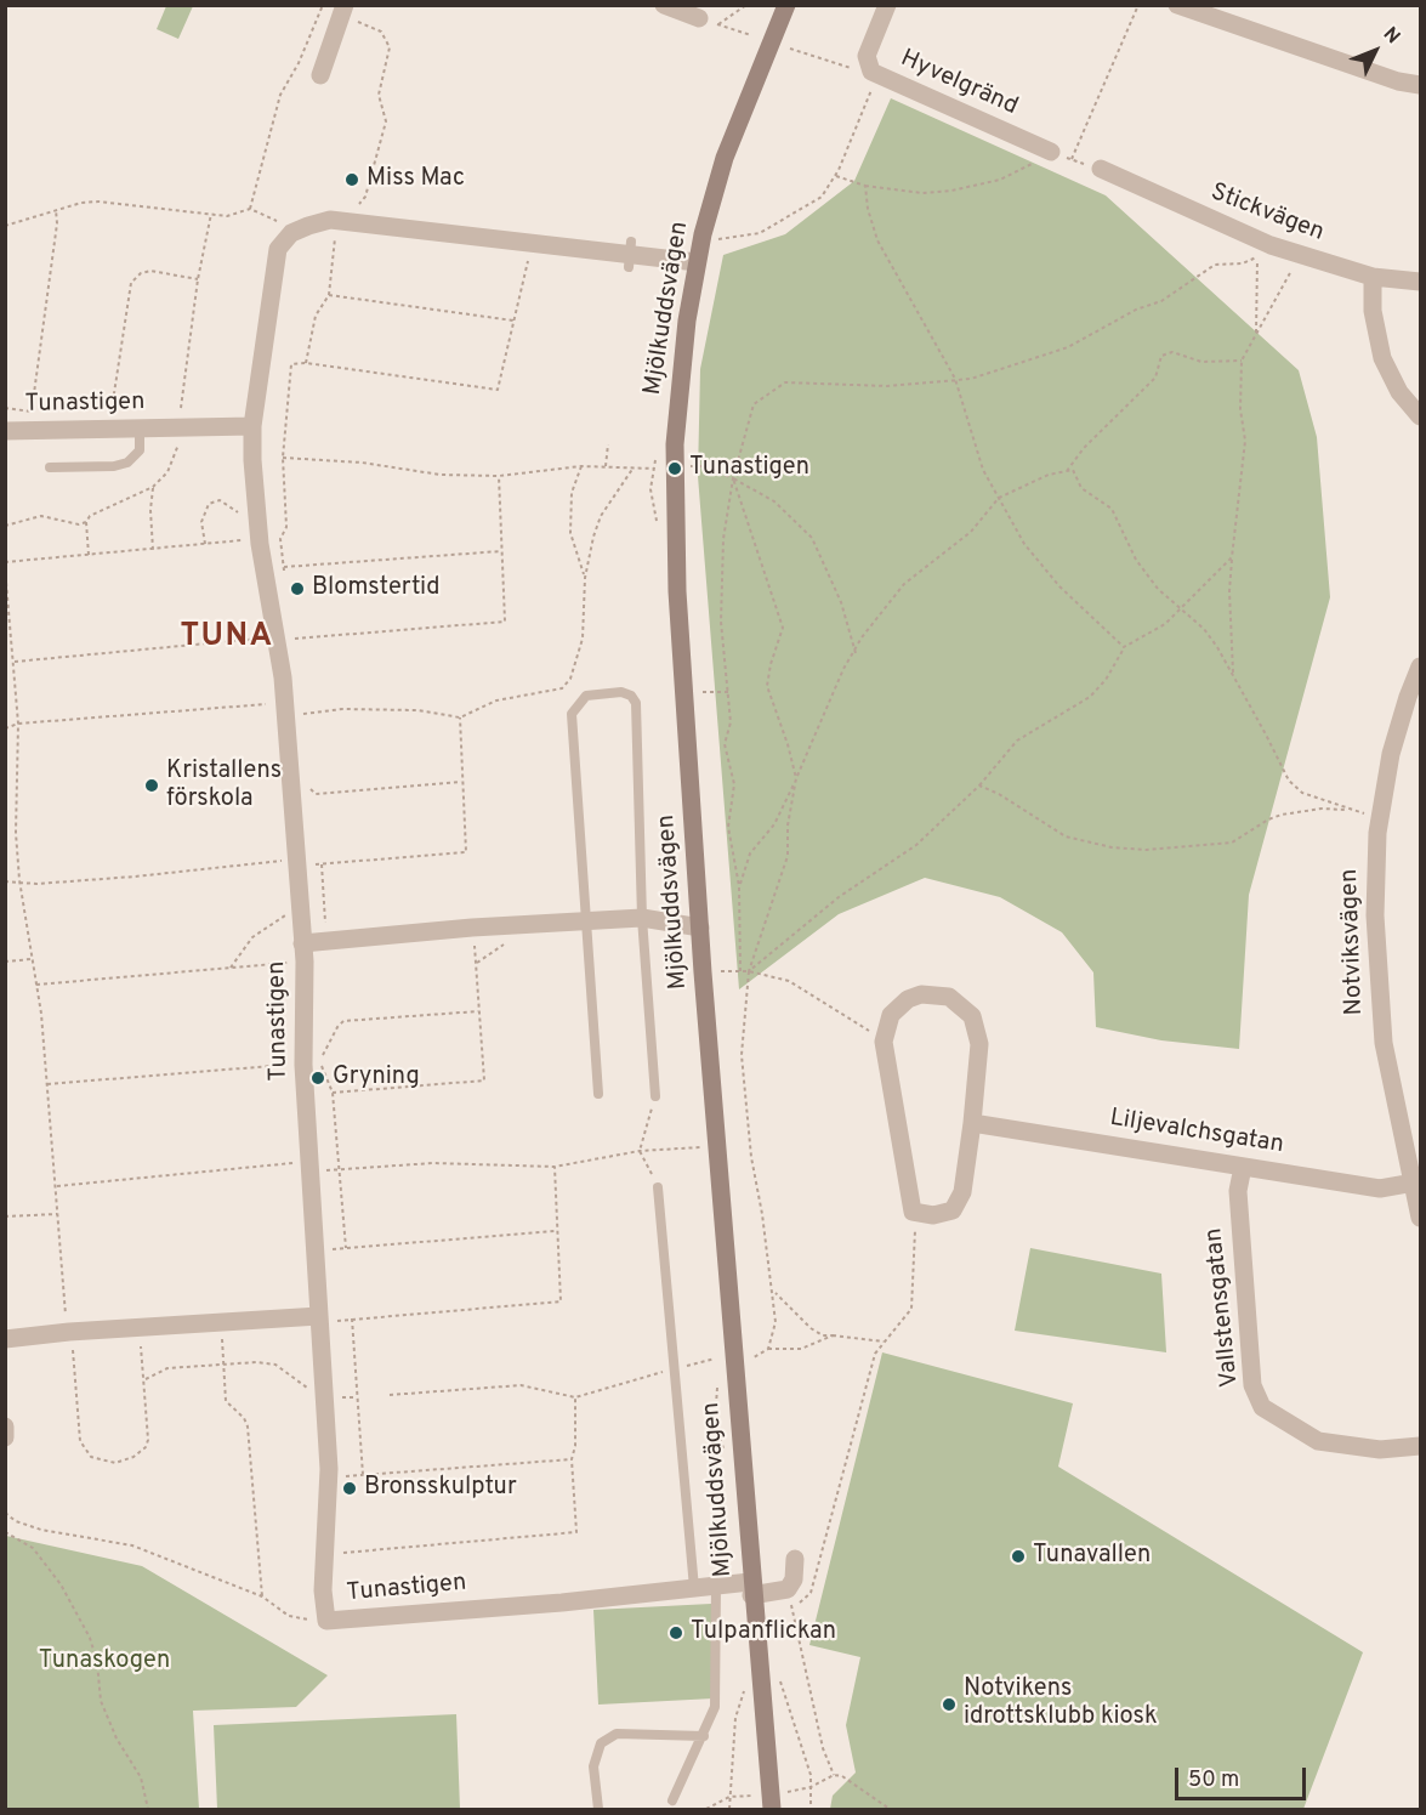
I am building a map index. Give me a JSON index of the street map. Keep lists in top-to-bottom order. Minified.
{"streets":{"street":["Hyvelgränd","Stickvägen","Mjölkuddsvägen","Tunastigen","Notviksvägen","Liljevalchsgatan","Vallstensgatan"]},"crossings":[["Mjölkuddsvägen","Tunastigen"],["Notviksvägen","Liljevalchsgatan"],["Liljevalchsgatan","Vallstensgatan"]],"districts":["TUNA"],"parks":["Tunaskogen"],"places":["Miss Mac","Tunastigen","Blomstertid","Kristallens förskola","Gryning","Bronsskulptur","Tunavallen","Tulpanflickan","Notvikens idrottsklubb kiosk"],"scale_bar":"50 m","north":"top right"}
